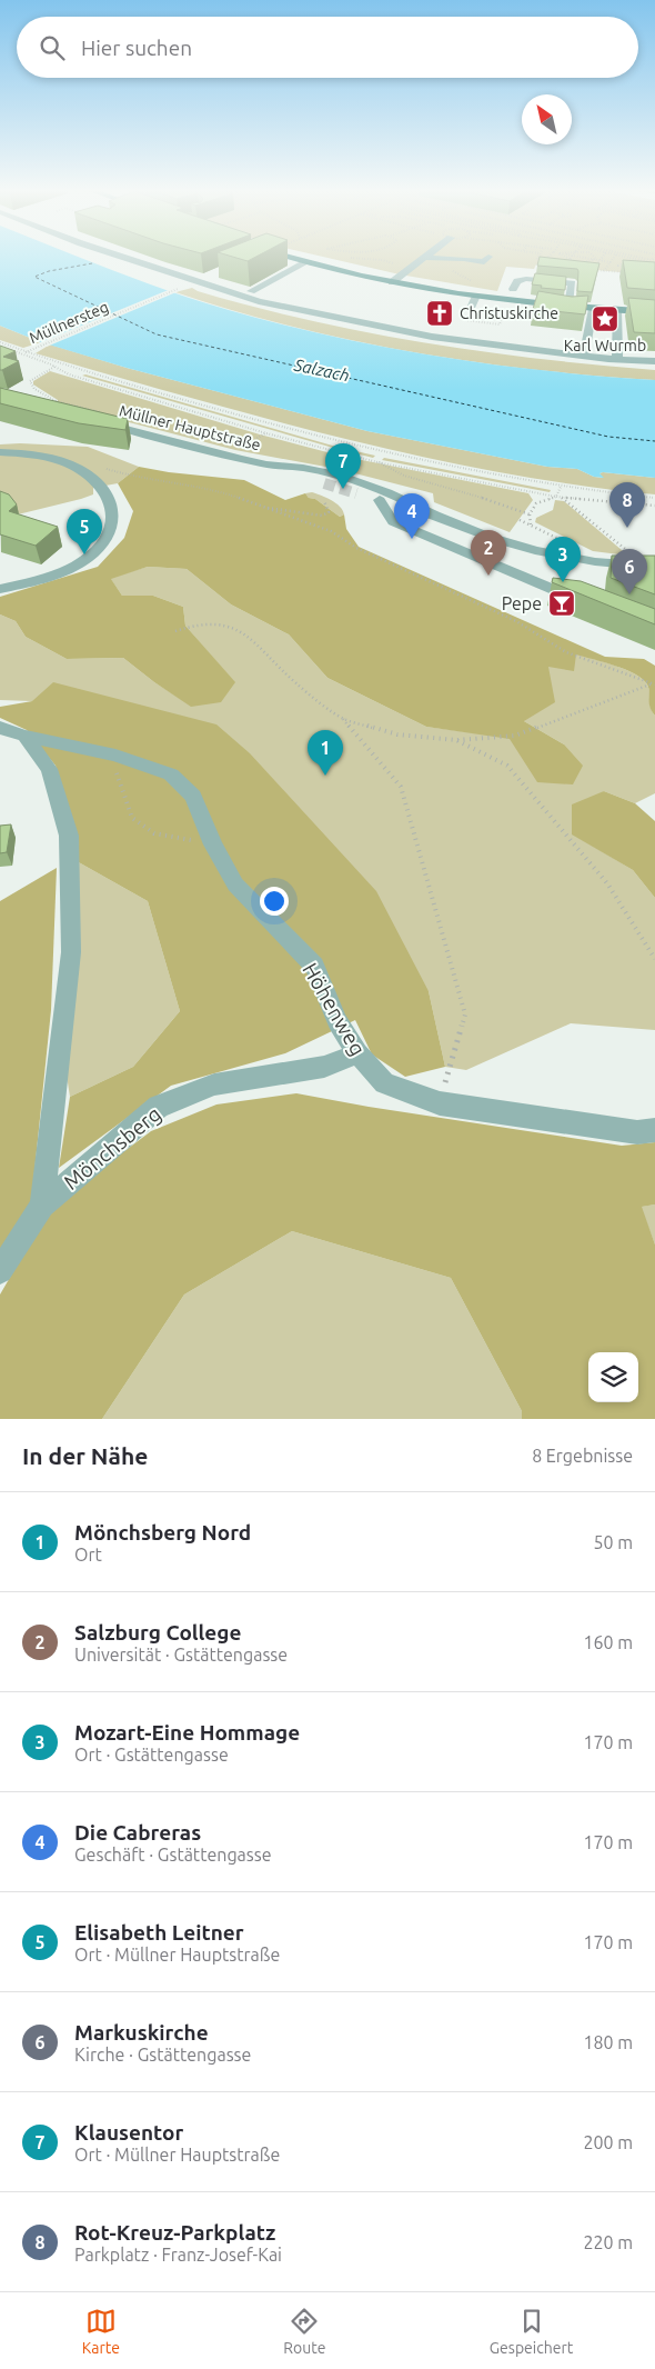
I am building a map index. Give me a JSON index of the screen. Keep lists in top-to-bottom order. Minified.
{"streets":{"street":["Müllner Hauptstraße","Höhenweg","Mönchsberg"],"path":["Müllnersteg"]},"crossings":[["Höhenweg","Mönchsberg"]],"water":["Salzach"],"places":{"church":["Christuskirche"],"place":["Karl Wurmb"],"bar":["Pepe"]},"north":"top left","page":{"search":"Hier suchen","pins":["7","8","4","5","2","3","6","1"],"heading":["In der Nähe","8 Ergebnisse"],"list":[{"mark":"1","name":"Mönchsberg Nord","note":"Ort","value":"50 m"},{"mark":"2","name":"Salzburg College","note":"Universität · Gstättengasse","value":"160 m"},{"mark":"3","name":"Mozart-Eine Hommage","note":"Ort · Gstättengasse","value":"170 m"},{"mark":"4","name":"Die Cabreras","note":"Geschäft · Gstättengasse","value":"170 m"},{"mark":"5","name":"Elisabeth Leitner","note":"Ort · Müllner Hauptstraße","value":"170 m"},{"mark":"6","name":"Markuskirche","note":"Kirche · Gstättengasse","value":"180 m"},{"mark":"7","name":"Klausentor","note":"Ort · Müllner Hauptstraße","value":"200 m"},{"mark":"8","name":"Rot-Kreuz-Parkplatz","note":"Parkplatz · Franz-Josef-Kai","value":"220 m"}],"nav":["Karte","Route","Gespeichert"]}}
